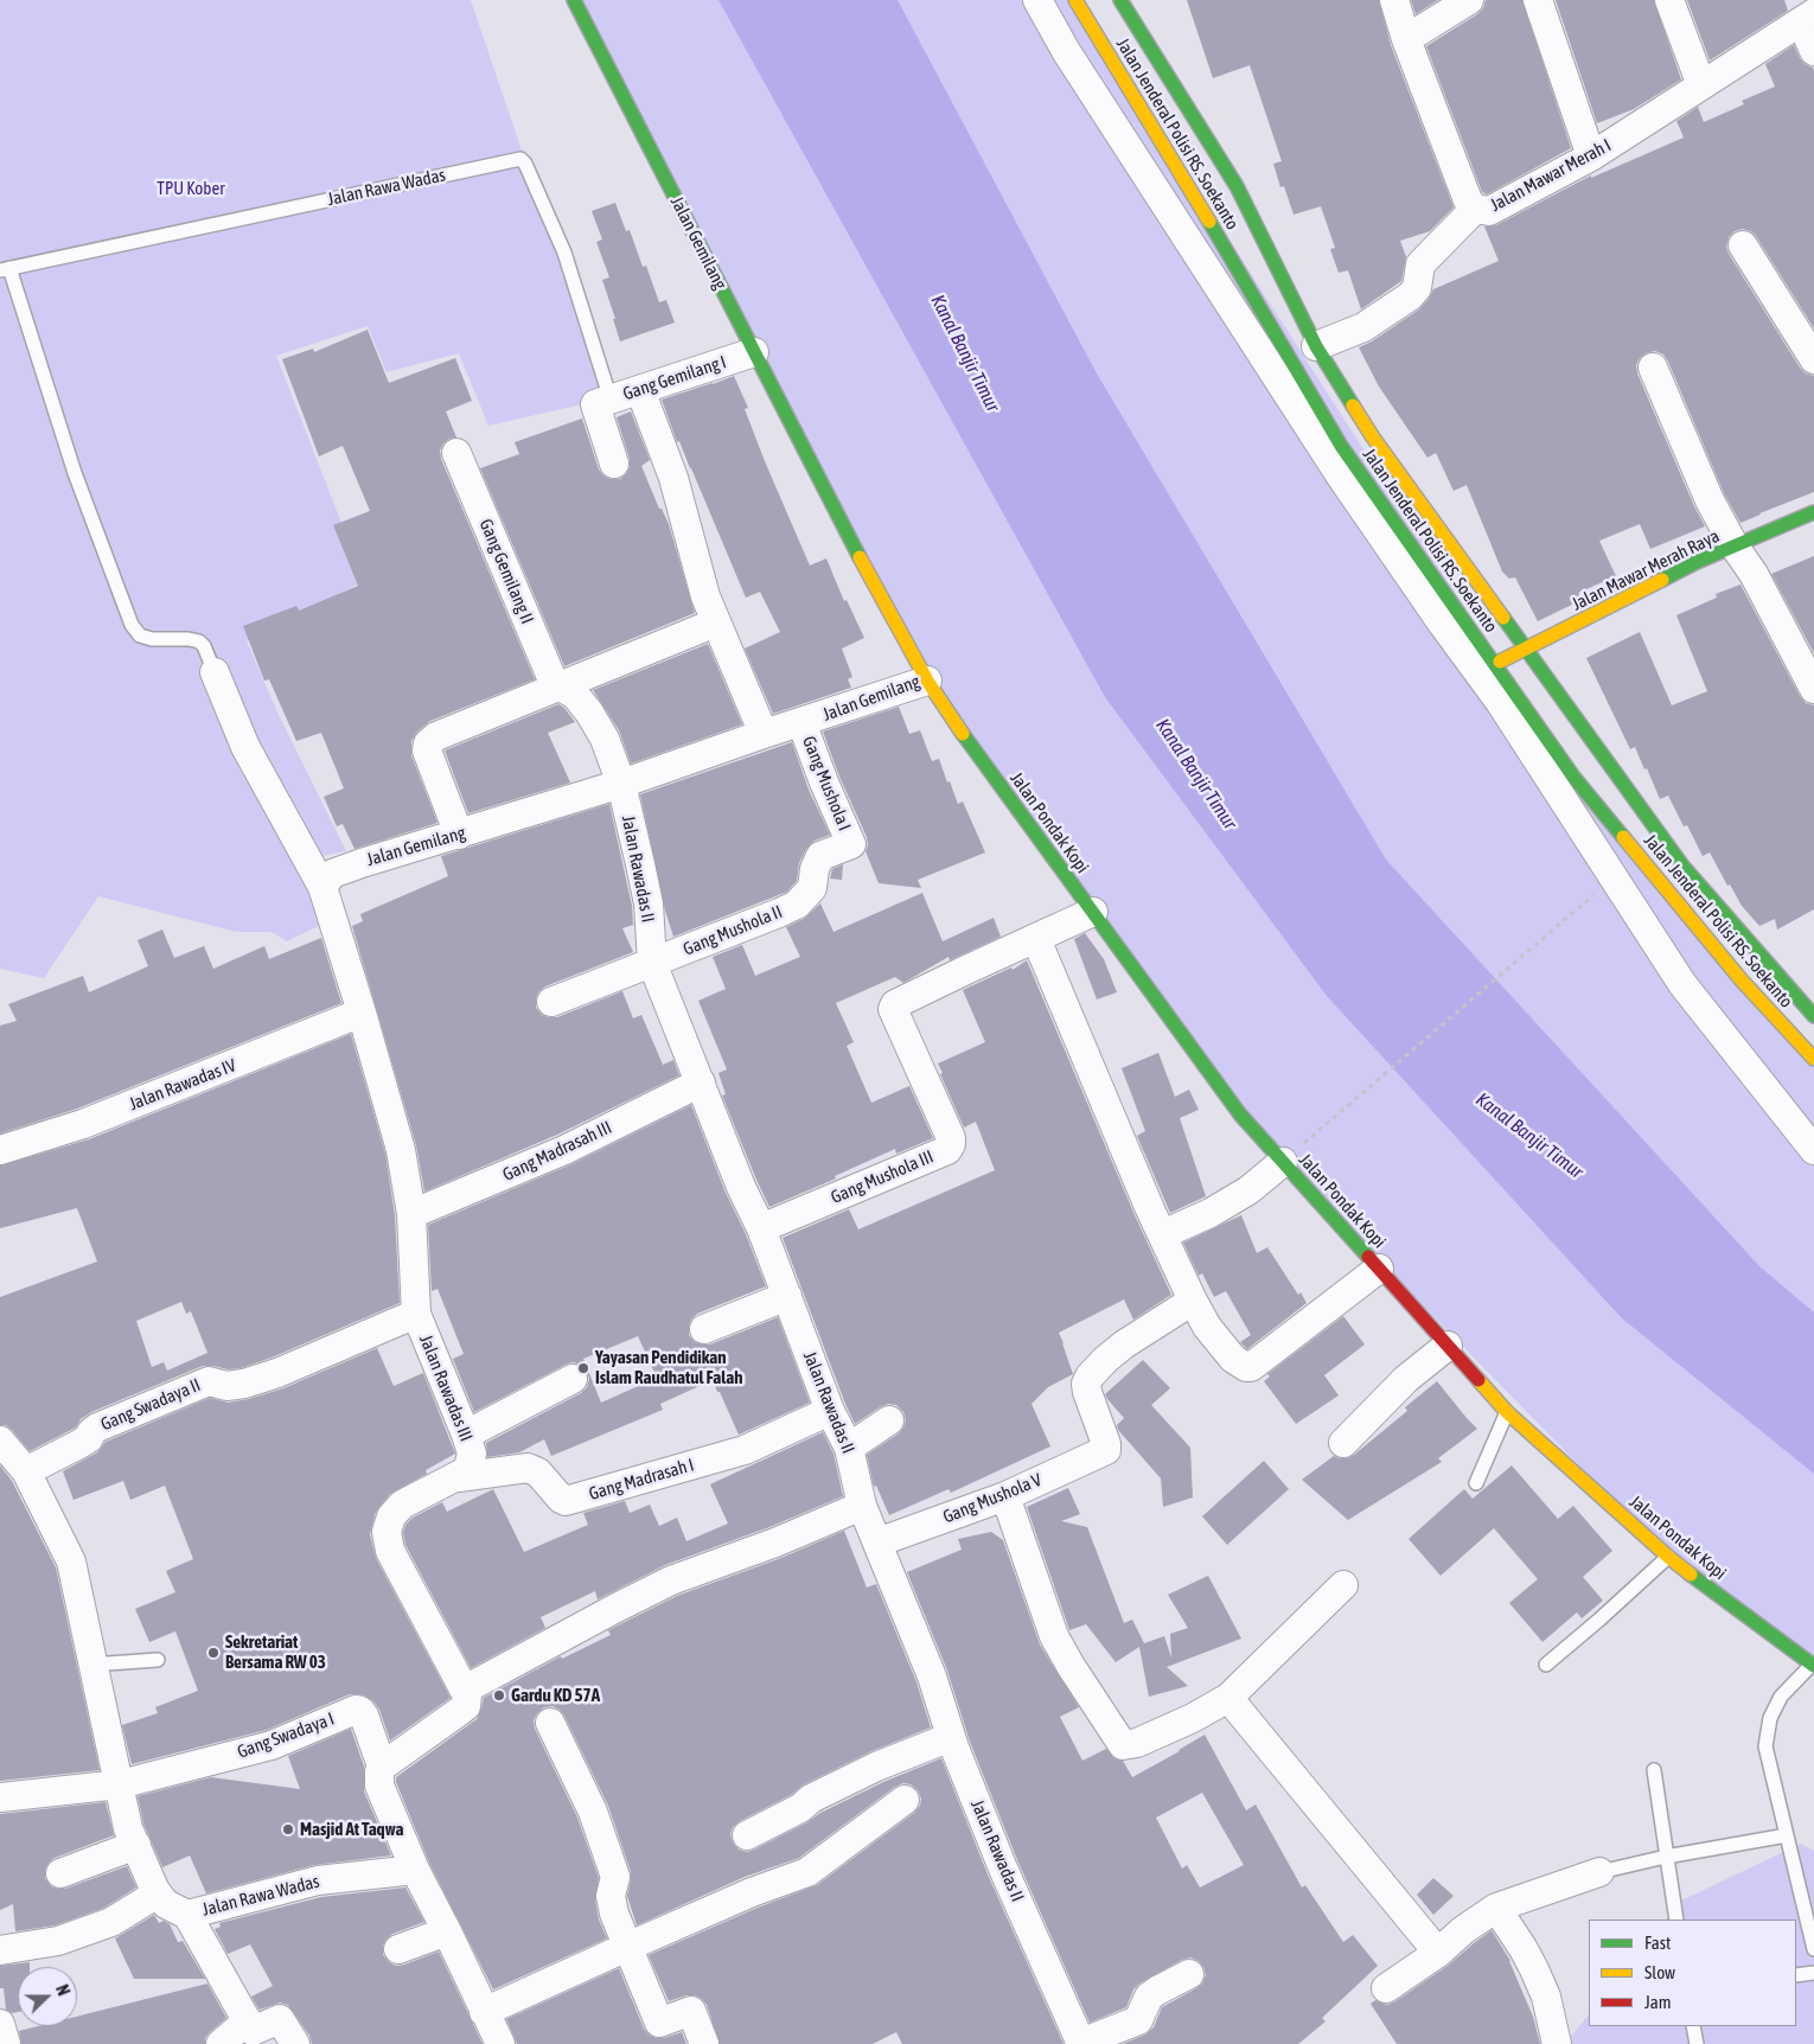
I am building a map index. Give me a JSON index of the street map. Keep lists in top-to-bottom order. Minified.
{"streets":{"main road":["Jalan Jenderal Polisi RS. Soekanto","Jalan Gemilang","Jalan Mawar Merah Raya","Jalan Pondak Kopi"],"street":["Jalan Mawar Merah I","Jalan Rawa Wadas","Gang Gemilang I","Gang Gemilang II","Gang Mushola I","Jalan Rawadas II","Gang Mushola II","Jalan Rawadas IV","Gang Madrasah III","Gang Mushola III","Jalan Rawadas III","Gang Swadaya II","Gang Madrasah I","Gang Mushola V","Gang Swadaya I"]},"crossings":[["Jalan Jenderal Polisi RS. Soekanto","Jalan Mawar Merah Raya"],["Jalan Rawa Wadas","Gang Gemilang I"],["Jalan Rawa Wadas","Gang Swadaya II"],["Jalan Rawa Wadas","Gang Swadaya I"],["Jalan Gemilang","Gang Gemilang I"],["Jalan Gemilang","Gang Gemilang II"],["Jalan Gemilang","Gang Mushola I"],["Jalan Gemilang","Jalan Pondak Kopi"],["Jalan Gemilang","Jalan Rawadas II"],["Gang Gemilang II","Jalan Rawadas II"],["Gang Mushola I","Gang Mushola II"],["Jalan Rawadas II","Gang Mushola II"],["Jalan Rawadas II","Gang Madrasah III"],["Jalan Rawadas II","Gang Mushola III"],["Jalan Rawadas II","Gang Madrasah I"],["Jalan Rawadas II","Gang Mushola V"],["Jalan Rawadas IV","Jalan Rawadas III"],["Gang Madrasah III","Jalan Rawadas III"],["Jalan Rawadas III","Gang Swadaya II"],["Jalan Rawadas III","Gang Madrasah I"]],"water":["Kanal Banjir Timur"],"parks":["TPU Kober"],"places":["Yayasan Pendidikan Islam Raudhatul Falah","Sekretariat Bersama RW 03","Gardu KD 57A","Masjid At Taqwa"],"legend":["Fast","Slow","Jam"],"north":"right"}
